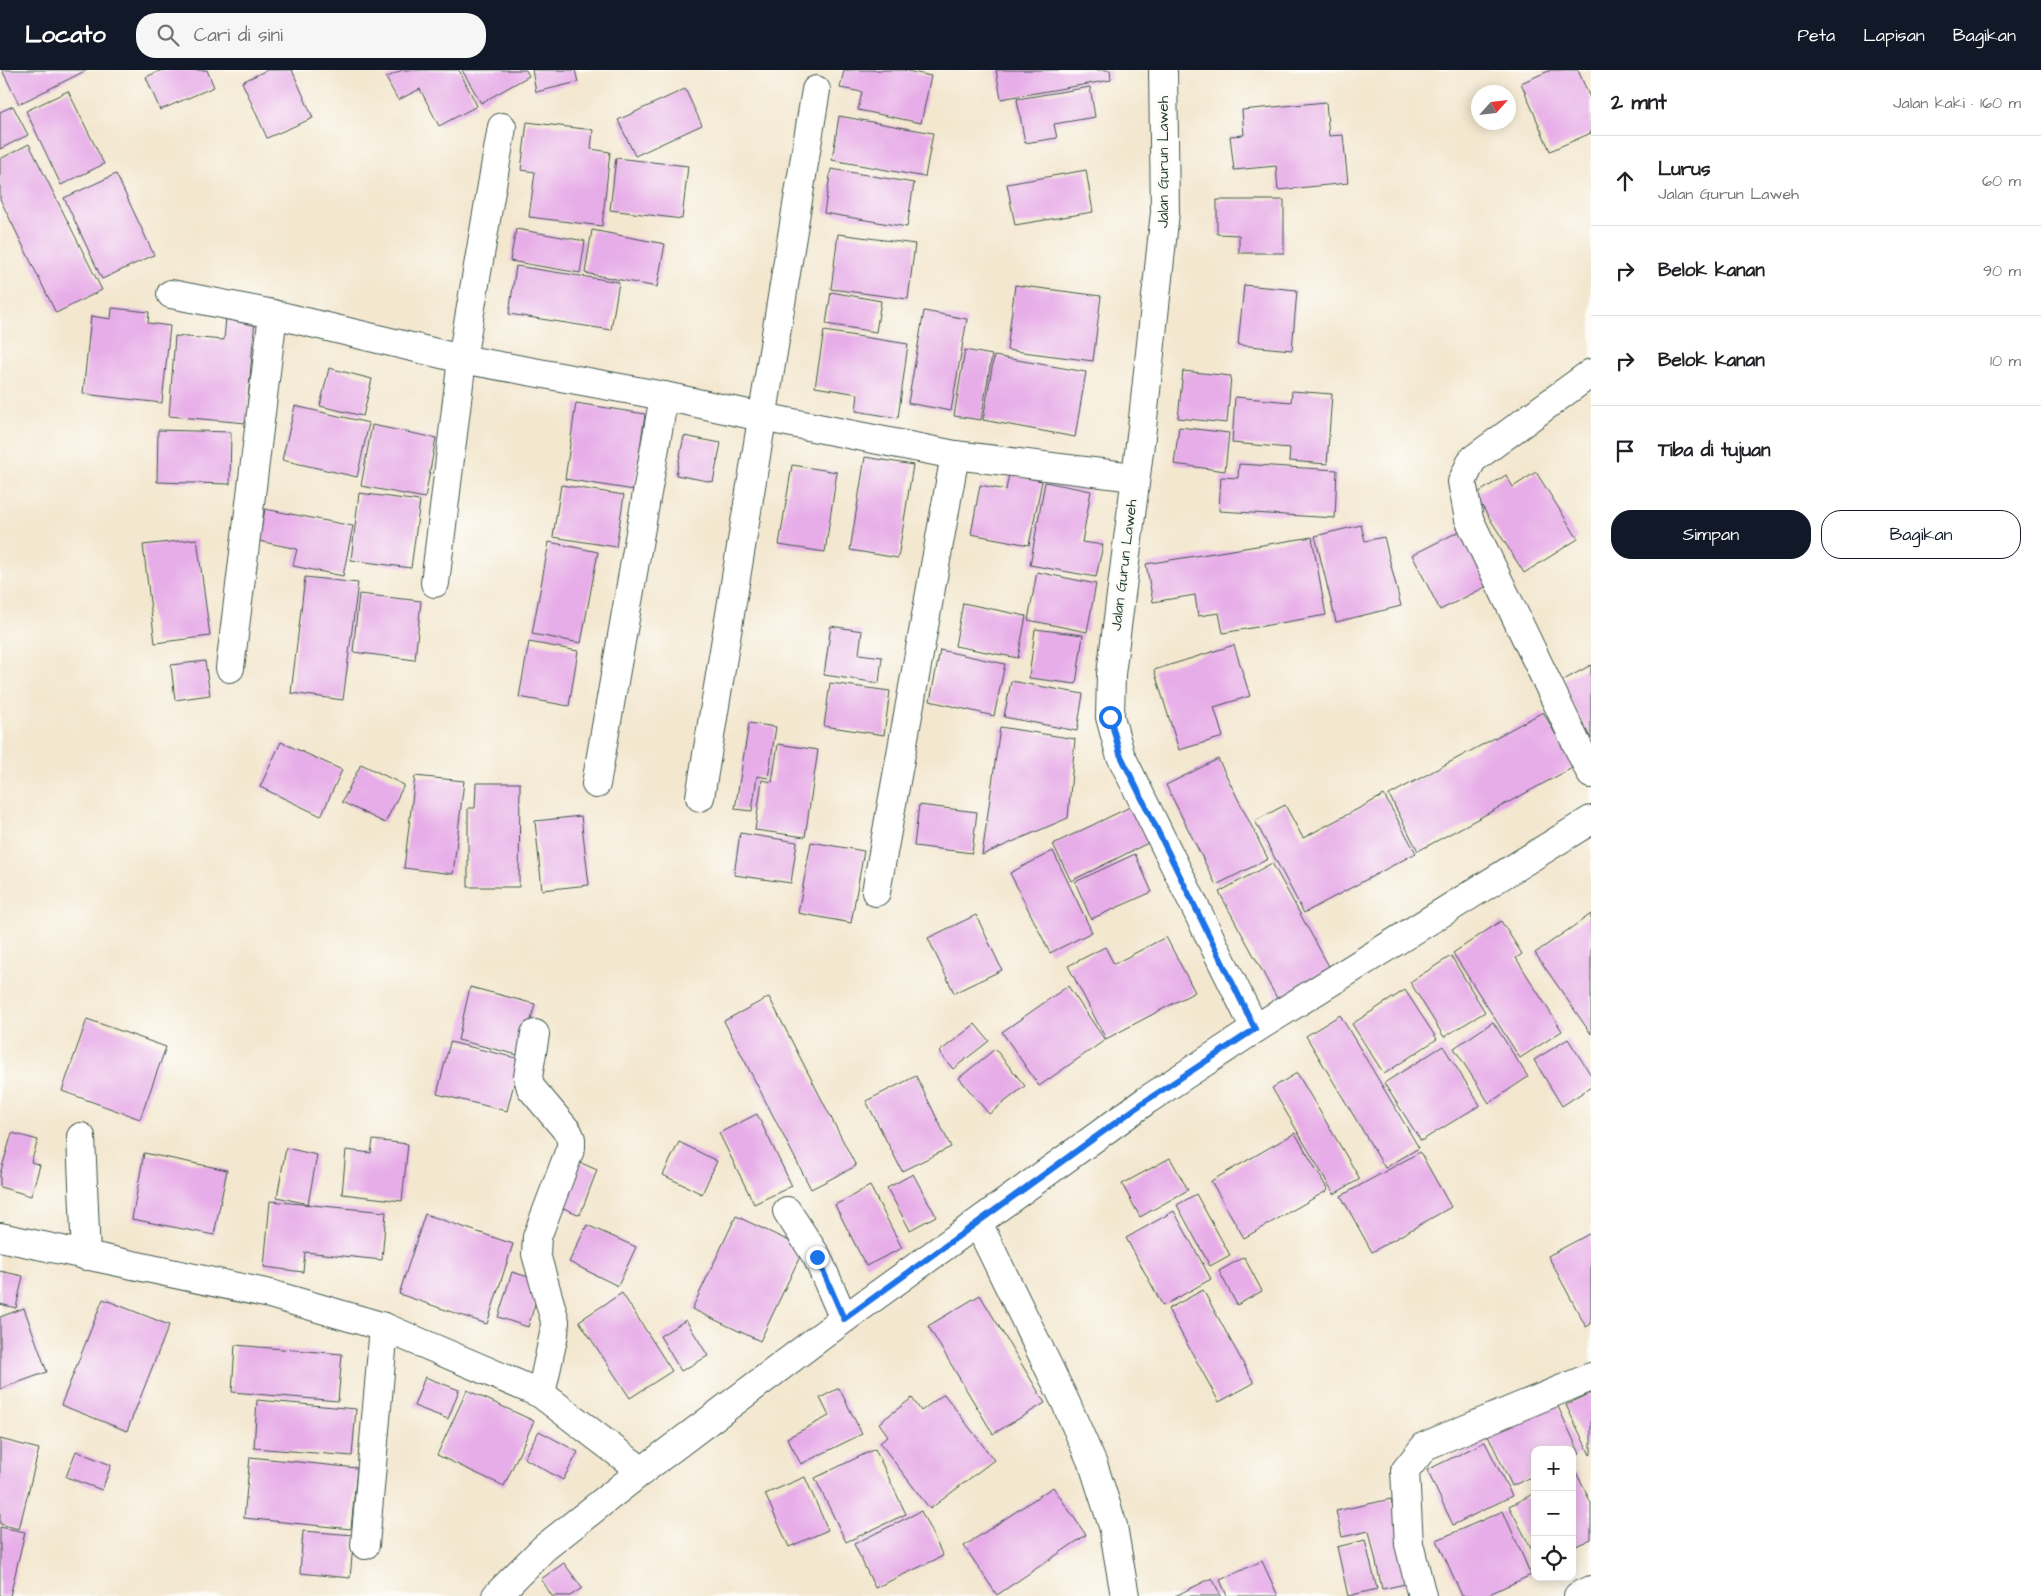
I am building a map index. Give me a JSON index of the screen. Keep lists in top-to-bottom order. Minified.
{"streets":{"street":["Jalan Gurun Laweh"]},"north":"top right","page":{"header":"Locato","search":"Cari di sini","nav":["Peta","Lapisan","Bagikan"],"heading":["2 mnt","Jalan kaki · 160 m"],"list":[["Lurus","Jalan Gurun Laweh","60 m"],["Belok kanan","90 m"],["Belok kanan","10 m"],"Tiba di tujuan"],"buttons":["Simpan","Bagikan"],"map_buttons":["+","−"]}}
